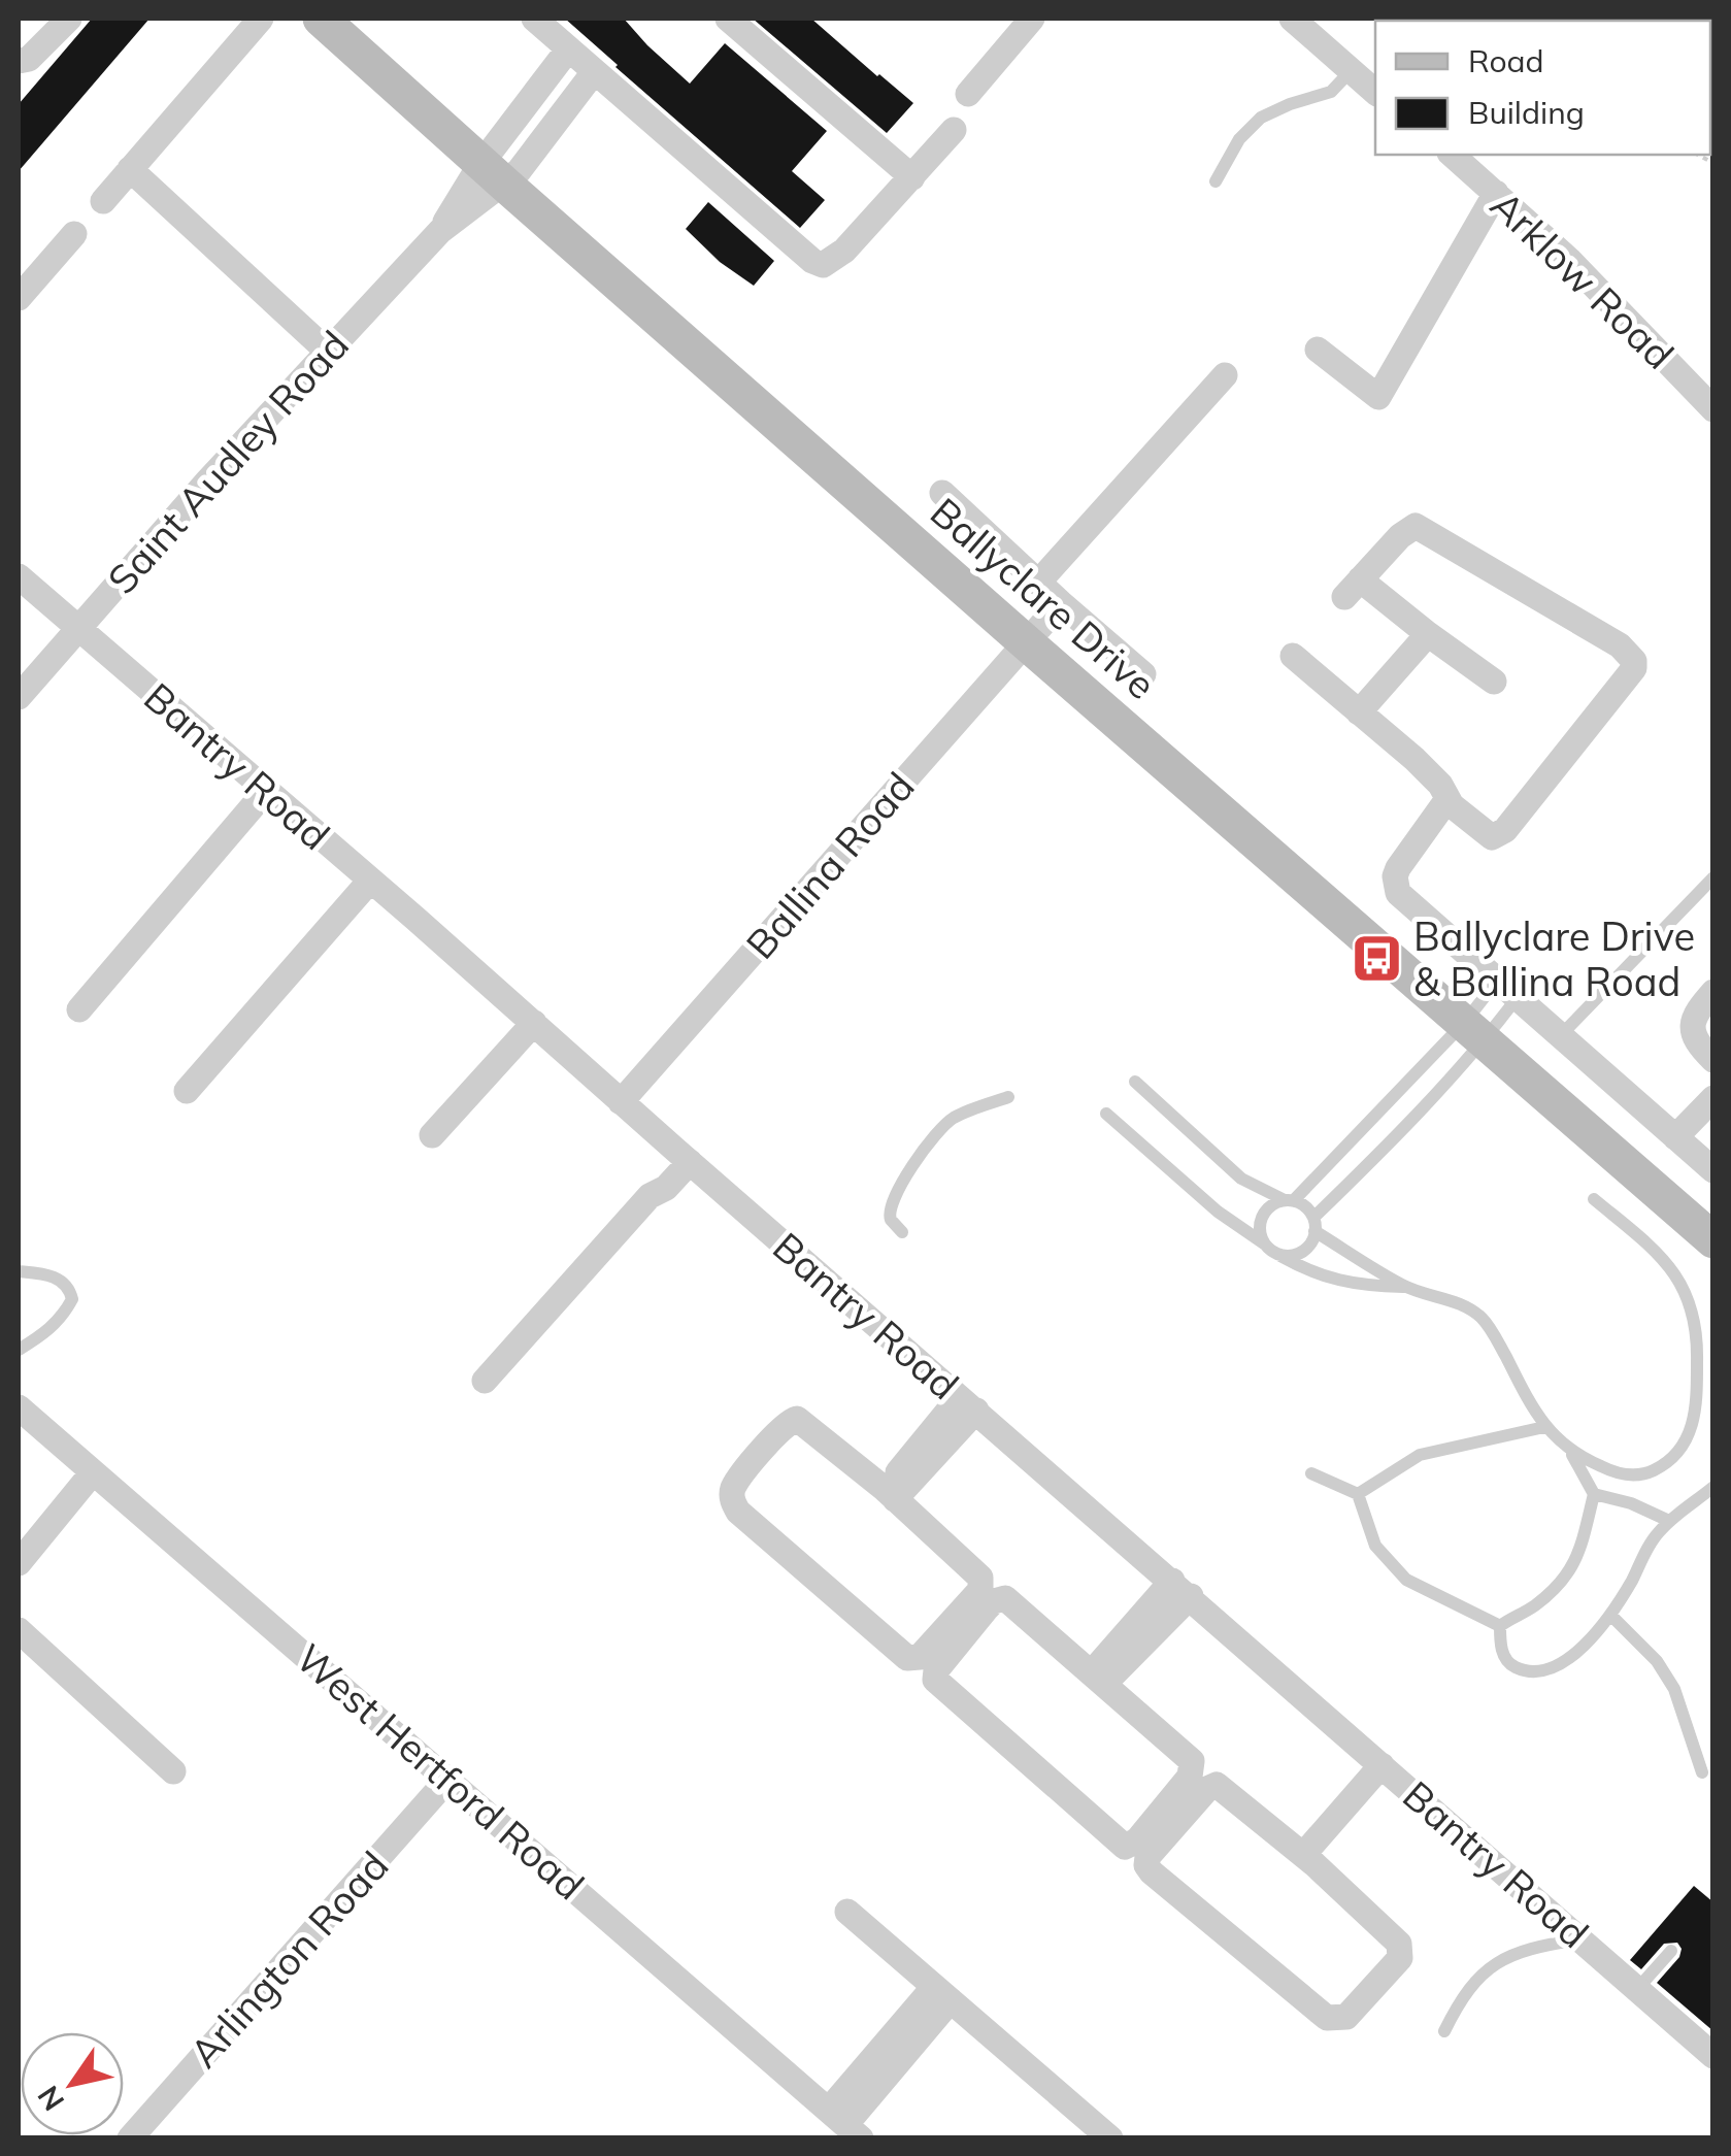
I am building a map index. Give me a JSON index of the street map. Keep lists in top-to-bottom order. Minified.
{"streets":{"street":["Arklow Road","Saint Audley Road","Ballyclare Drive","Bantry Road","Ballina Road","West Hertford Road","Arlington Road"]},"crossings":[["Saint Audley Road","Ballyclare Drive"],["Saint Audley Road","Bantry Road"],["Ballyclare Drive","Ballina Road"],["Bantry Road","Ballina Road"],["West Hertford Road","Arlington Road"]],"places":{"bus stop":["Ballyclare Drive & Ballina Road"]},"legend":["Road","Building"],"north":"bottom left"}
